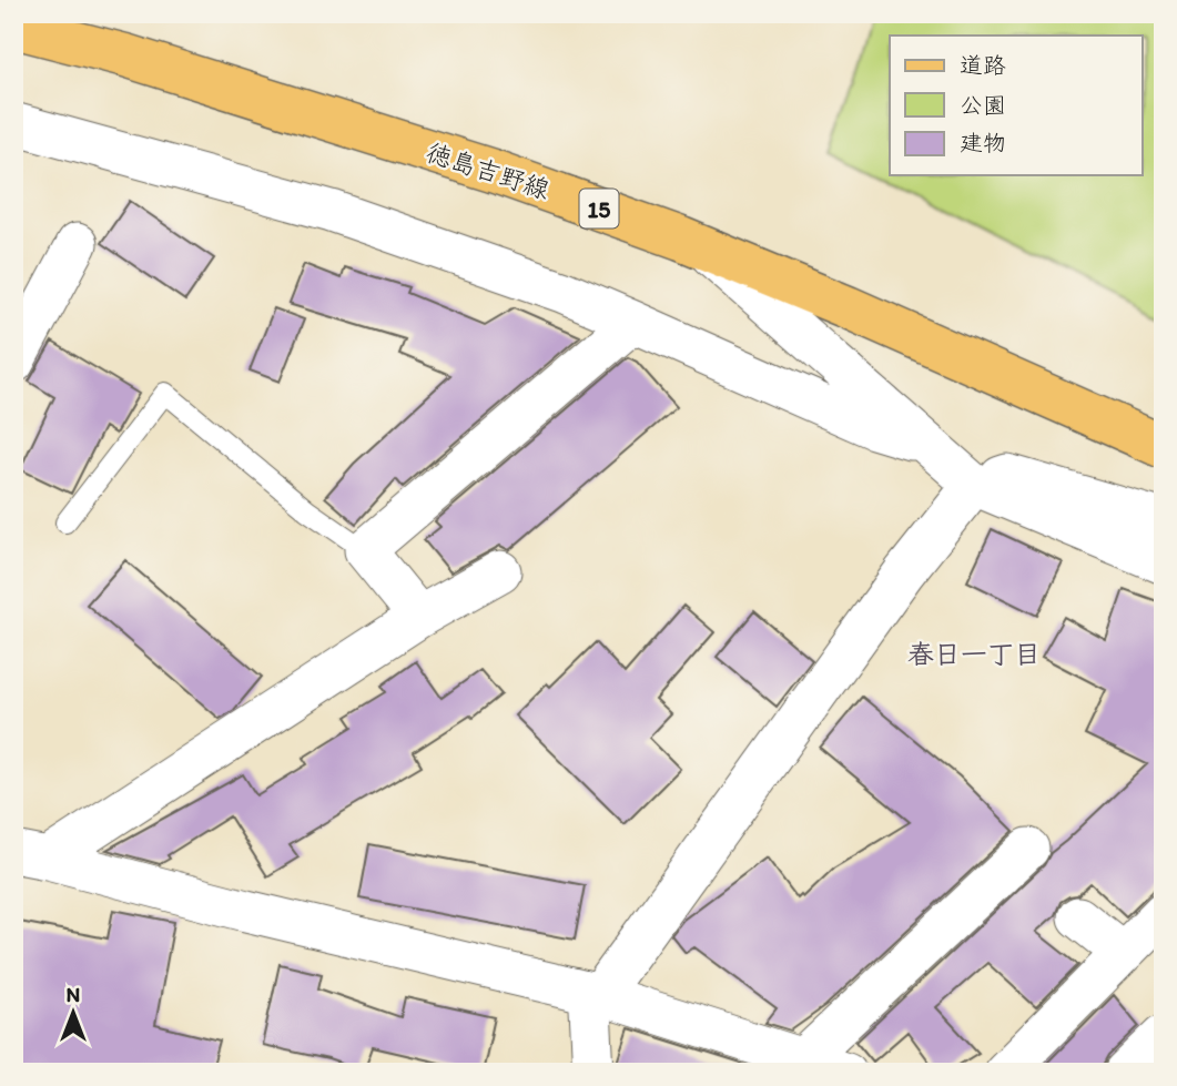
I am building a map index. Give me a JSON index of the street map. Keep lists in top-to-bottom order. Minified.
{"streets":{"main road":["徳島吉野線","15"]},"districts":["春日一丁目"],"legend":["道路","公園","建物"],"north":"top"}
